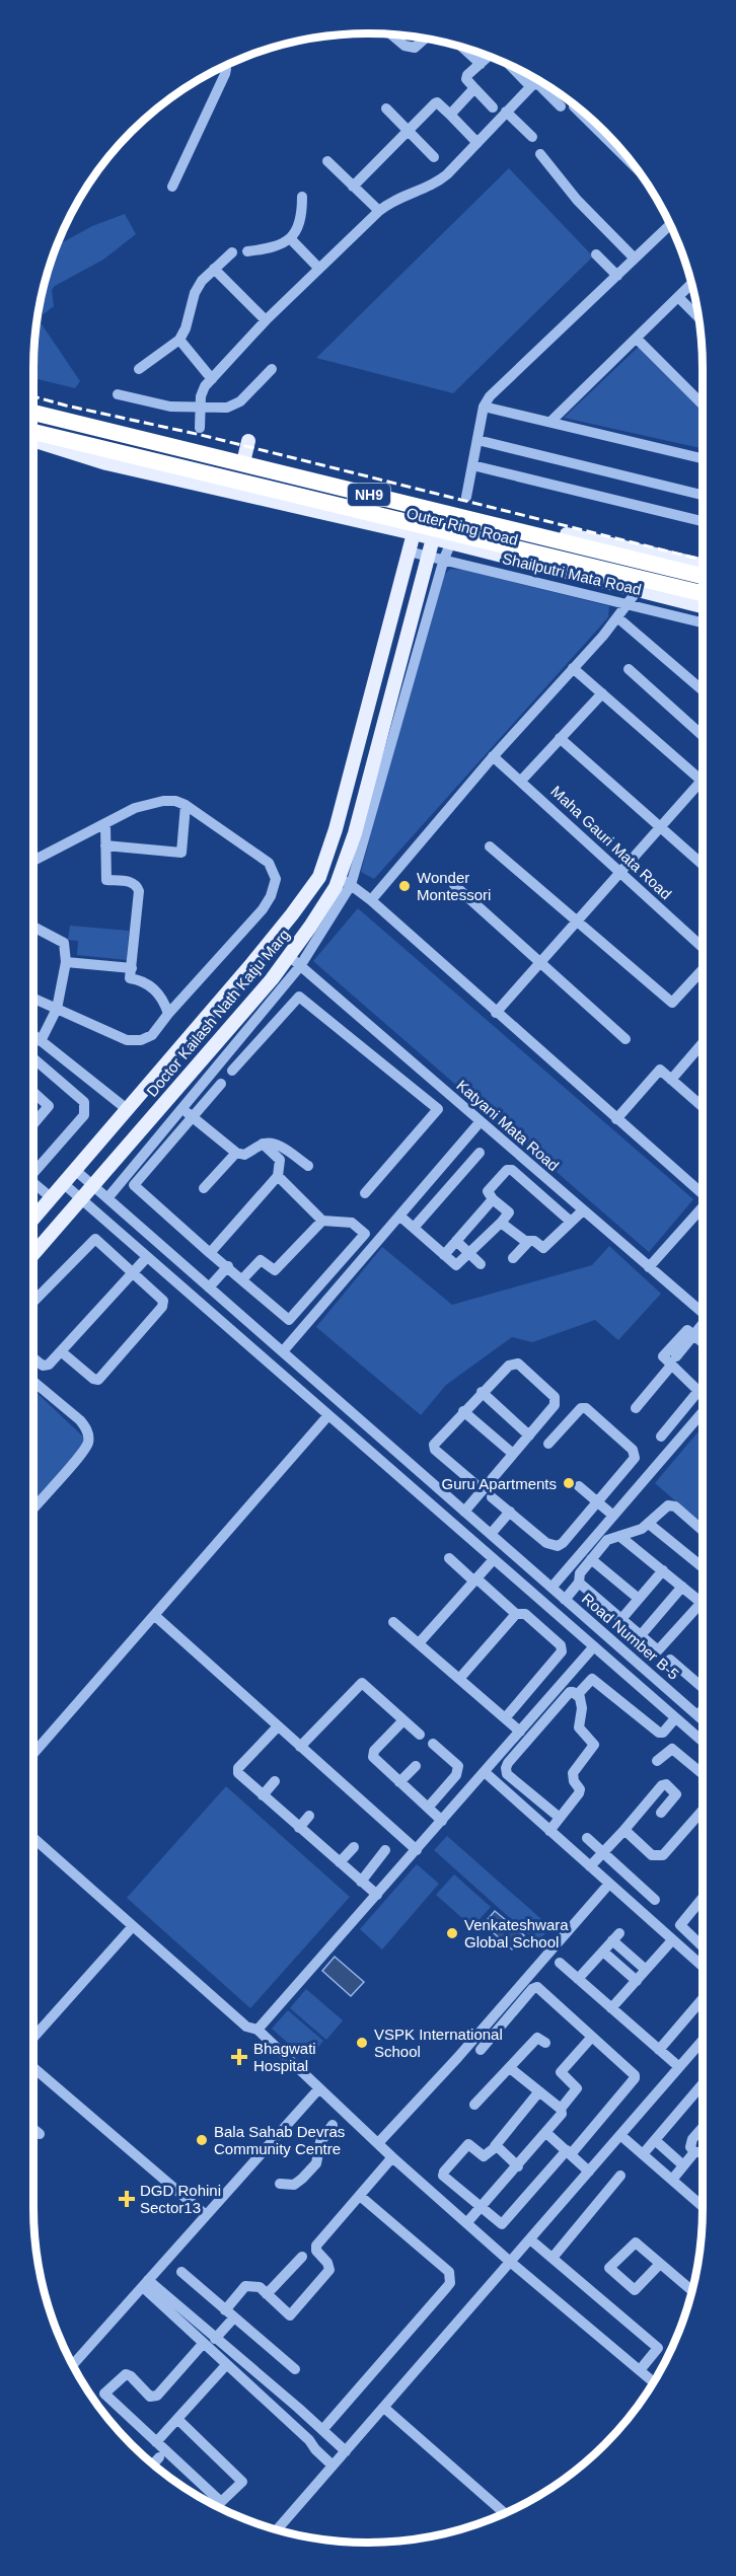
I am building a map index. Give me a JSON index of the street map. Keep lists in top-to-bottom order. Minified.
{"streets":{"highway":["NH9","Outer Ring Road"],"main road":["Doctor Kailash Nath Katju Marg"],"street":["Shailputri Mata Road","Maha Gauri Mata Road","Katyani Mata Road","Road Number B-5"]},"crossings":[["Outer Ring Road","Doctor Kailash Nath Katju Marg"],["Shailputri Mata Road","Doctor Kailash Nath Katju Marg"],["Doctor Kailash Nath Katju Marg","Katyani Mata Road"],["Doctor Kailash Nath Katju Marg","Road Number B-5"]],"places":{"other":["Wonder Montessori","Guru Apartments","Venkateshwara Global School","VSPK International School","Bala Sahab Devras Community Centre"],"health":["Bhagwati Hospital","DGD Rohini Sector13"]}}
